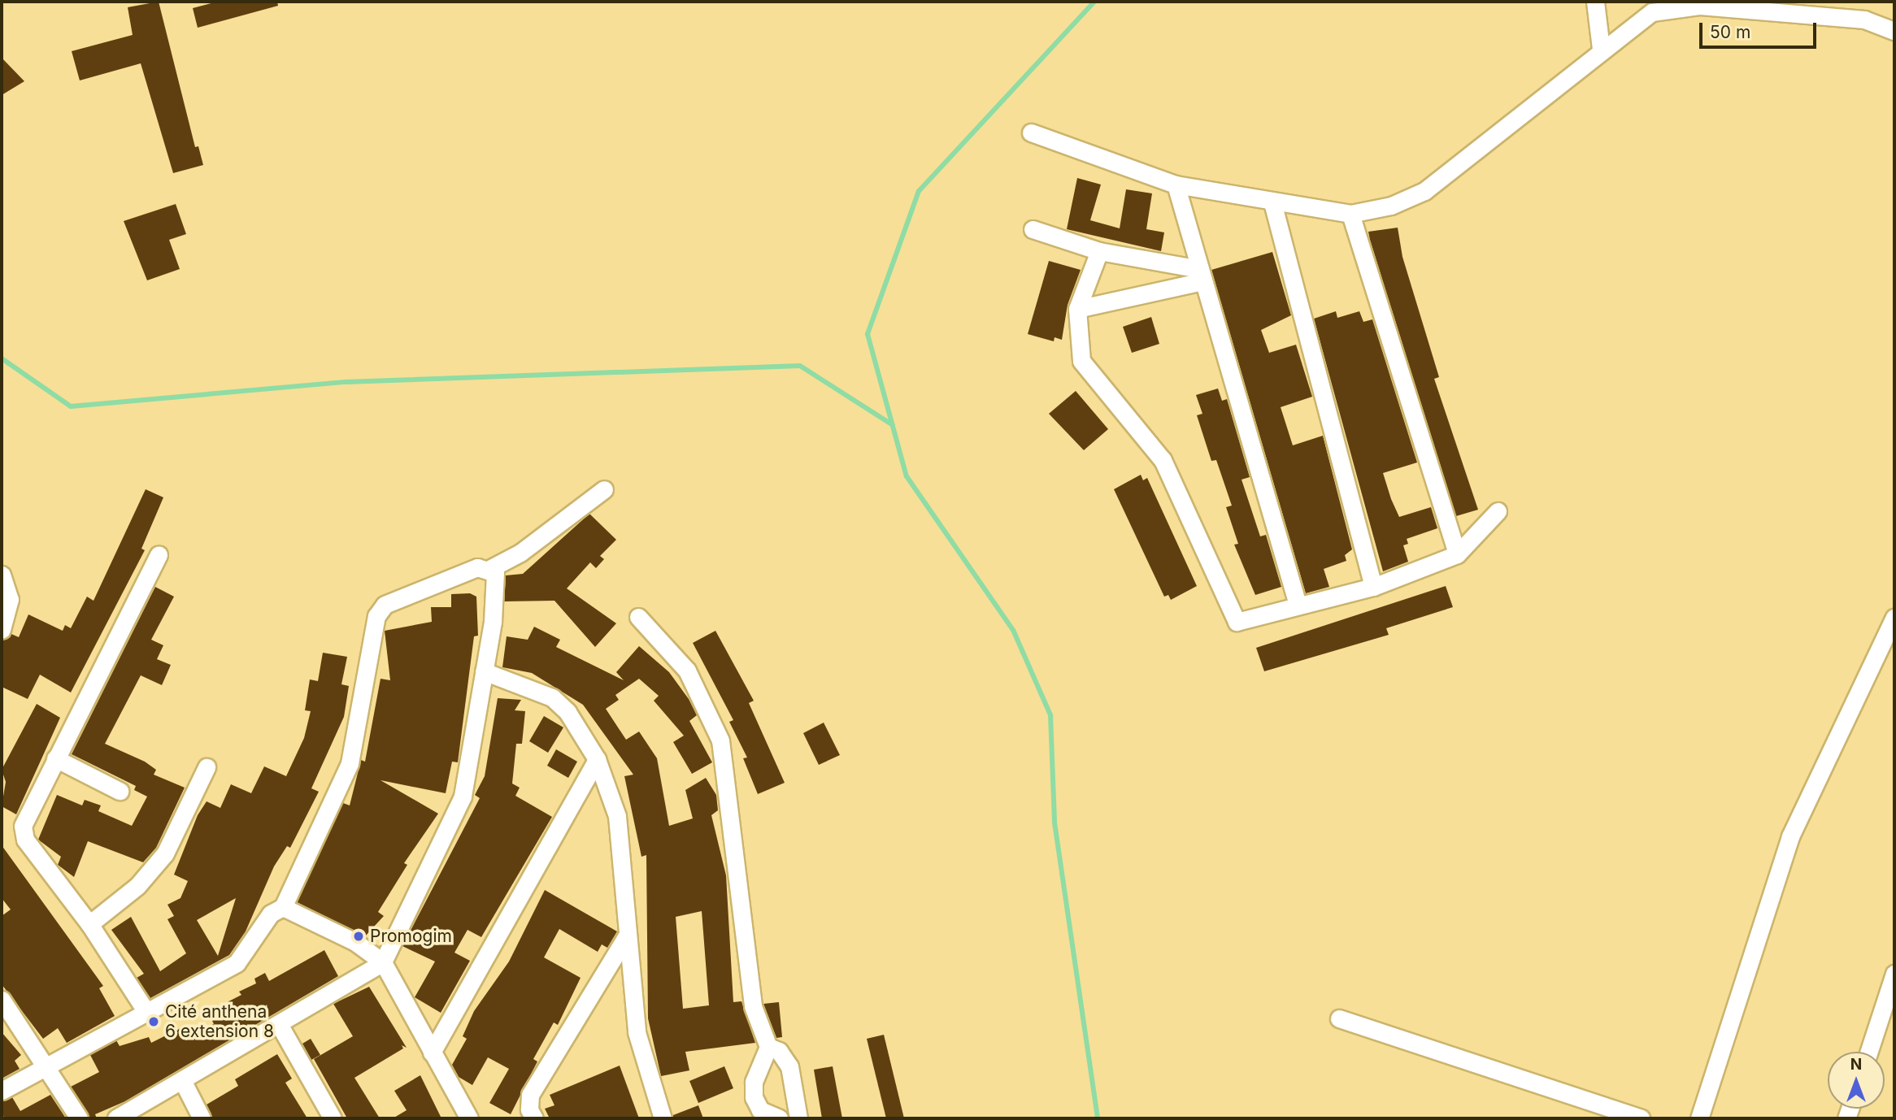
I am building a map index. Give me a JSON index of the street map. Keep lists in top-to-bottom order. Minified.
{"places":["Promogim","Cité anthena 6 extension 8"],"scale_bar":"50 m","north":"top"}
